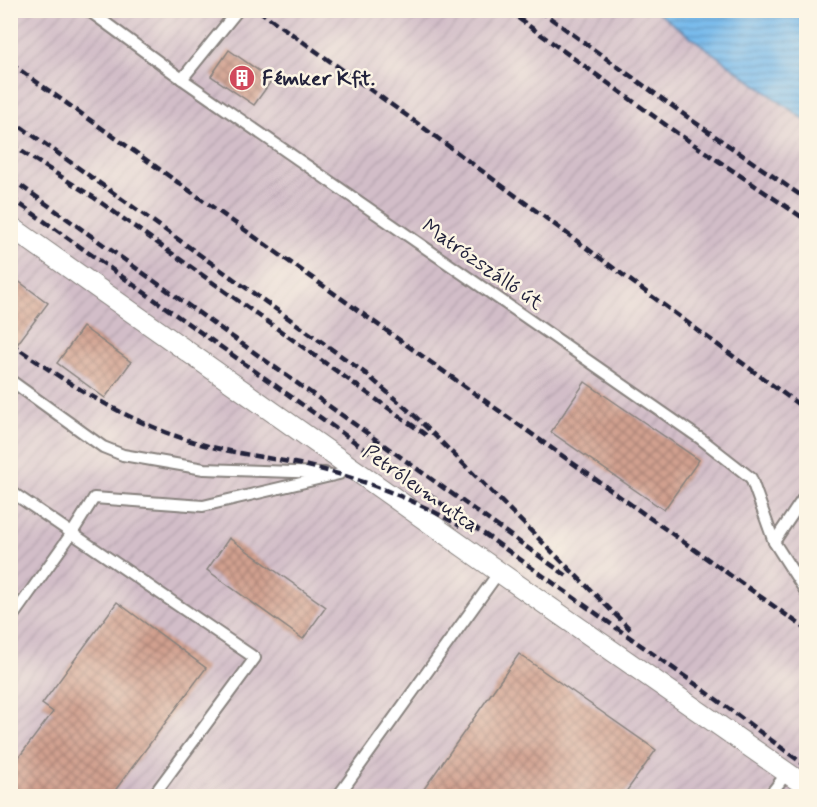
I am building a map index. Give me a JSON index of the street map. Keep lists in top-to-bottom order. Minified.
{"streets":{"street":["Petróleum utca"],"lane":["Matrózszálló út"]},"places":{"building":["Fémker Kft."]}}
